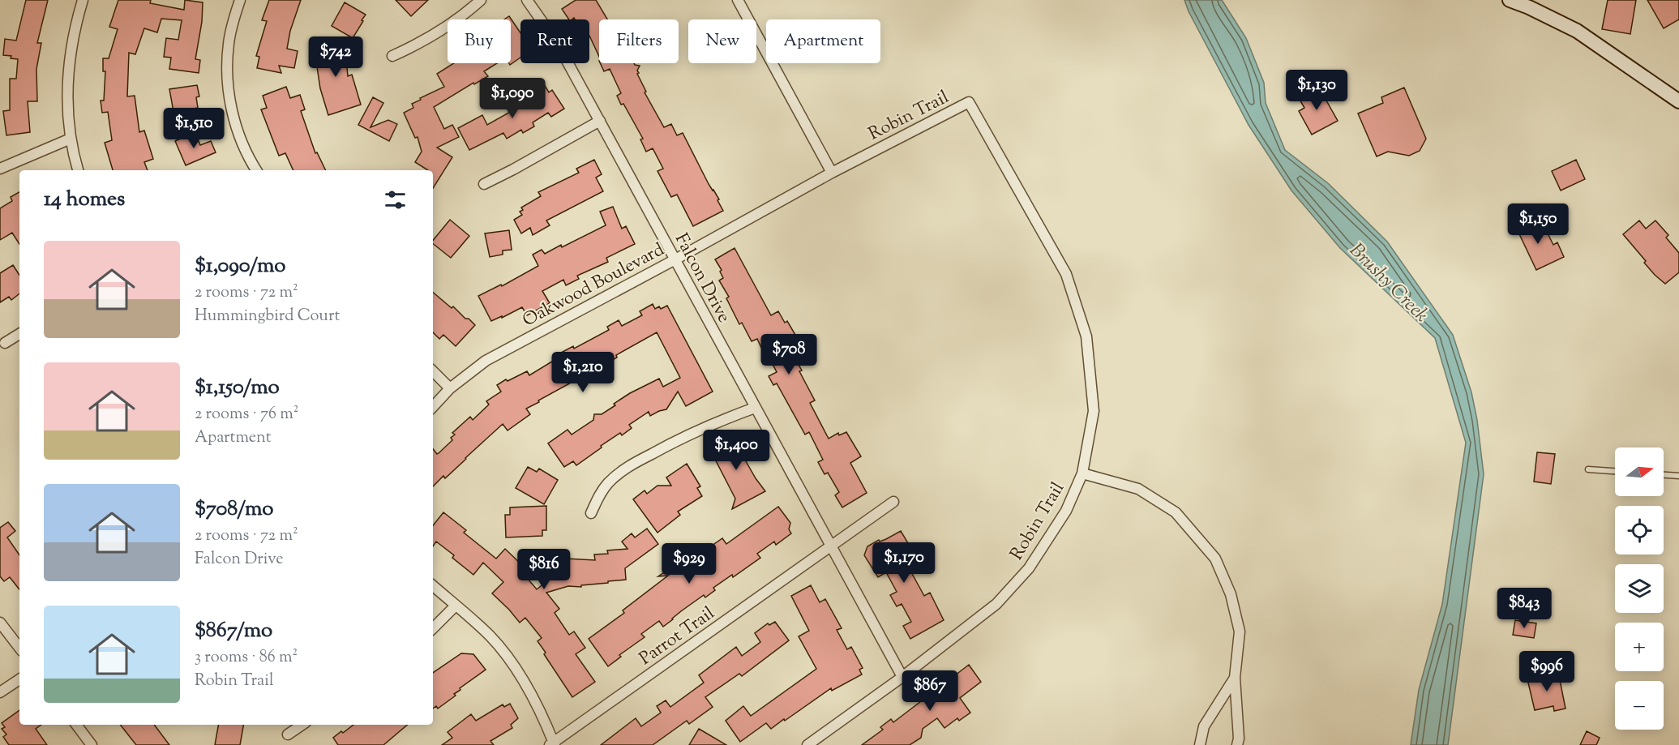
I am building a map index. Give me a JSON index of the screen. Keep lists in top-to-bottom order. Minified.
{"streets":{"street":["Robin Trail","Falcon Drive","Oakwood Boulevard","Parrot Trail"]},"crossings":[["Robin Trail","Falcon Drive"],["Robin Trail","Oakwood Boulevard"],["Falcon Drive","Oakwood Boulevard"],["Falcon Drive","Parrot Trail"]],"water":["Brushy Creek"],"north":"right","page":{"chip":["Buy","Rent","Filters","New","Apartment"],"price":["$742","$1,130","$1,090","$1,510","$1,150","$708","$1,210","$1,400","$1,170","$929","$816","$843","$996","$867"],"heading":"14 homes","list":[{"name":"$1,090/mo","note":"2 rooms · 72 m² · Hummingbird Court"},{"name":"$1,150/mo","note":"2 rooms · 76 m² · Apartment"},{"name":"$708/mo","note":"2 rooms · 72 m² · Falcon Drive"},{"name":"$867/mo","note":"3 rooms · 86 m² · Robin Trail"}],"map_buttons":["+","−"]}}
